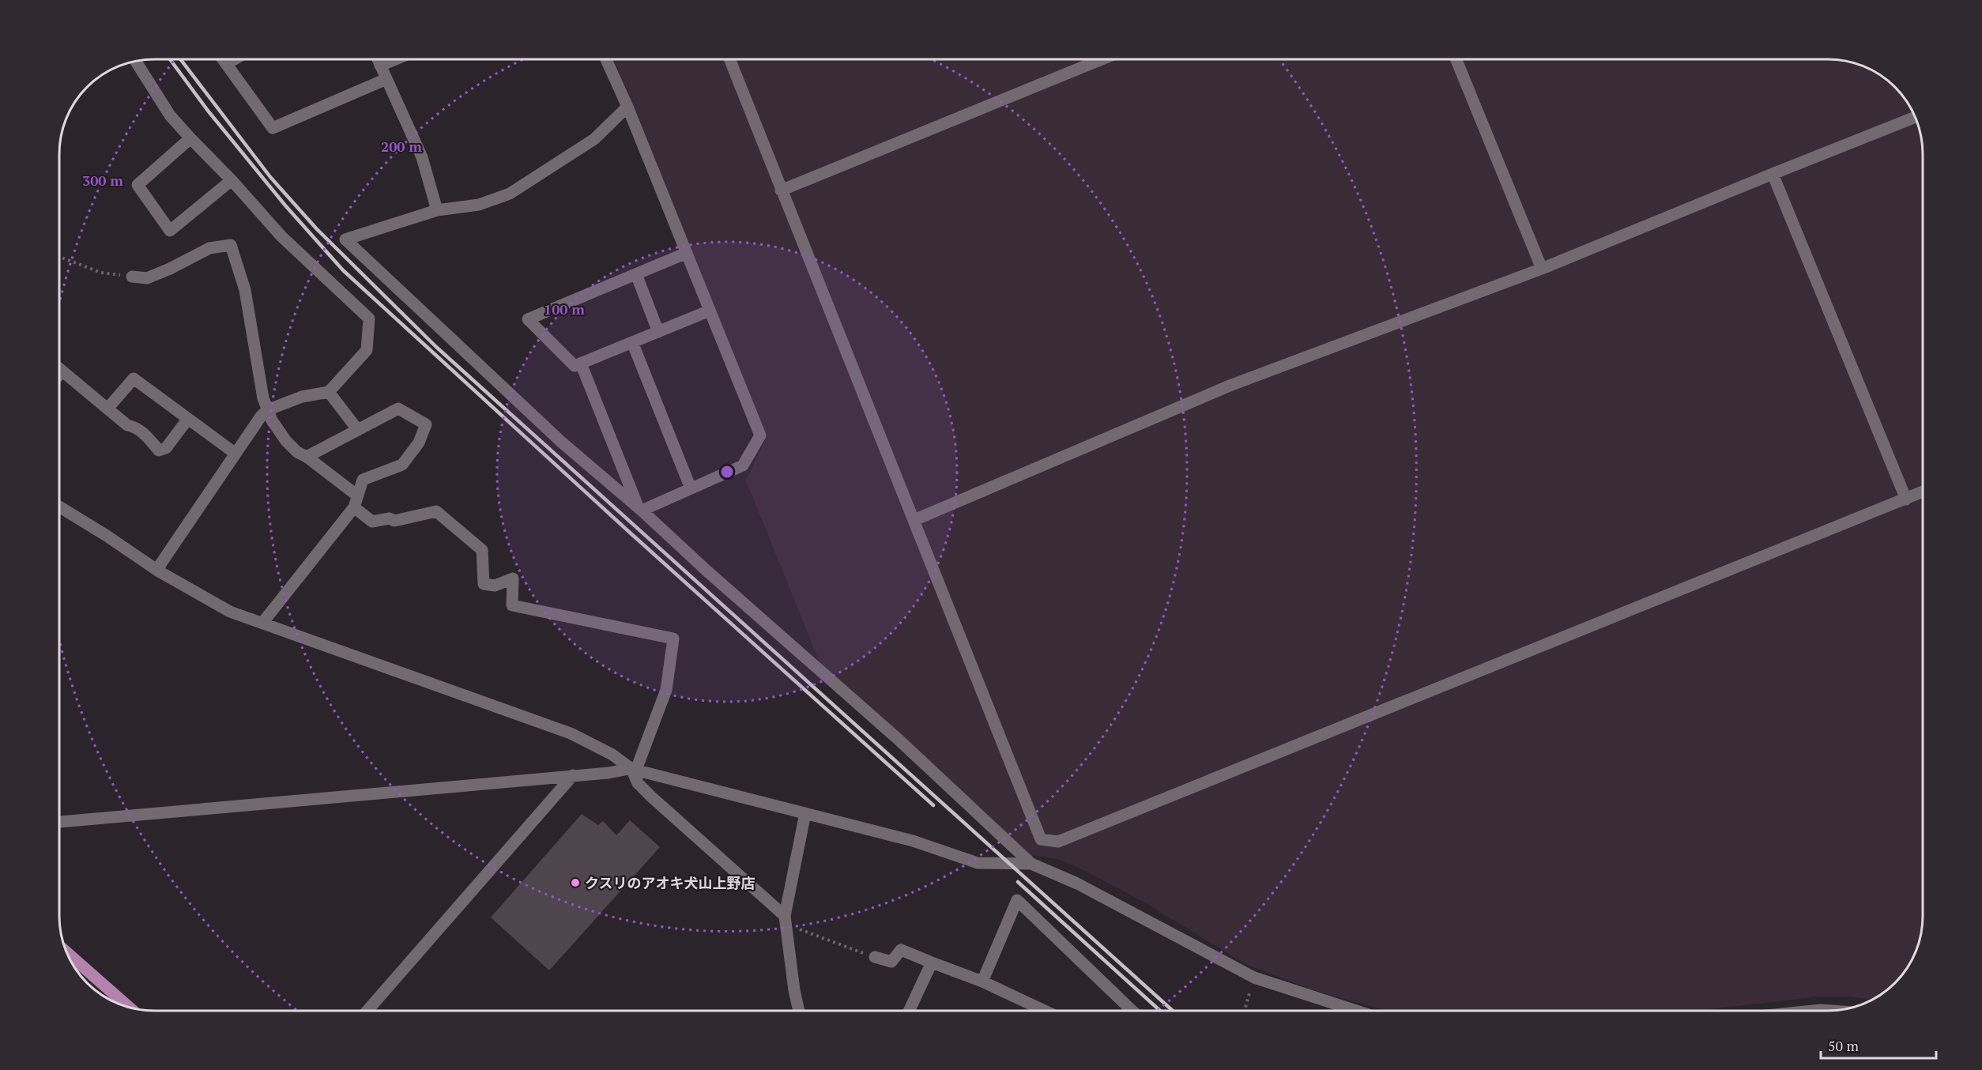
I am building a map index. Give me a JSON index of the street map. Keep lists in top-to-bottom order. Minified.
{"places":["クスリのアオキ犬山上野店"],"scale_bar":"50 m","rings":["200 m","300 m","100 m"]}
